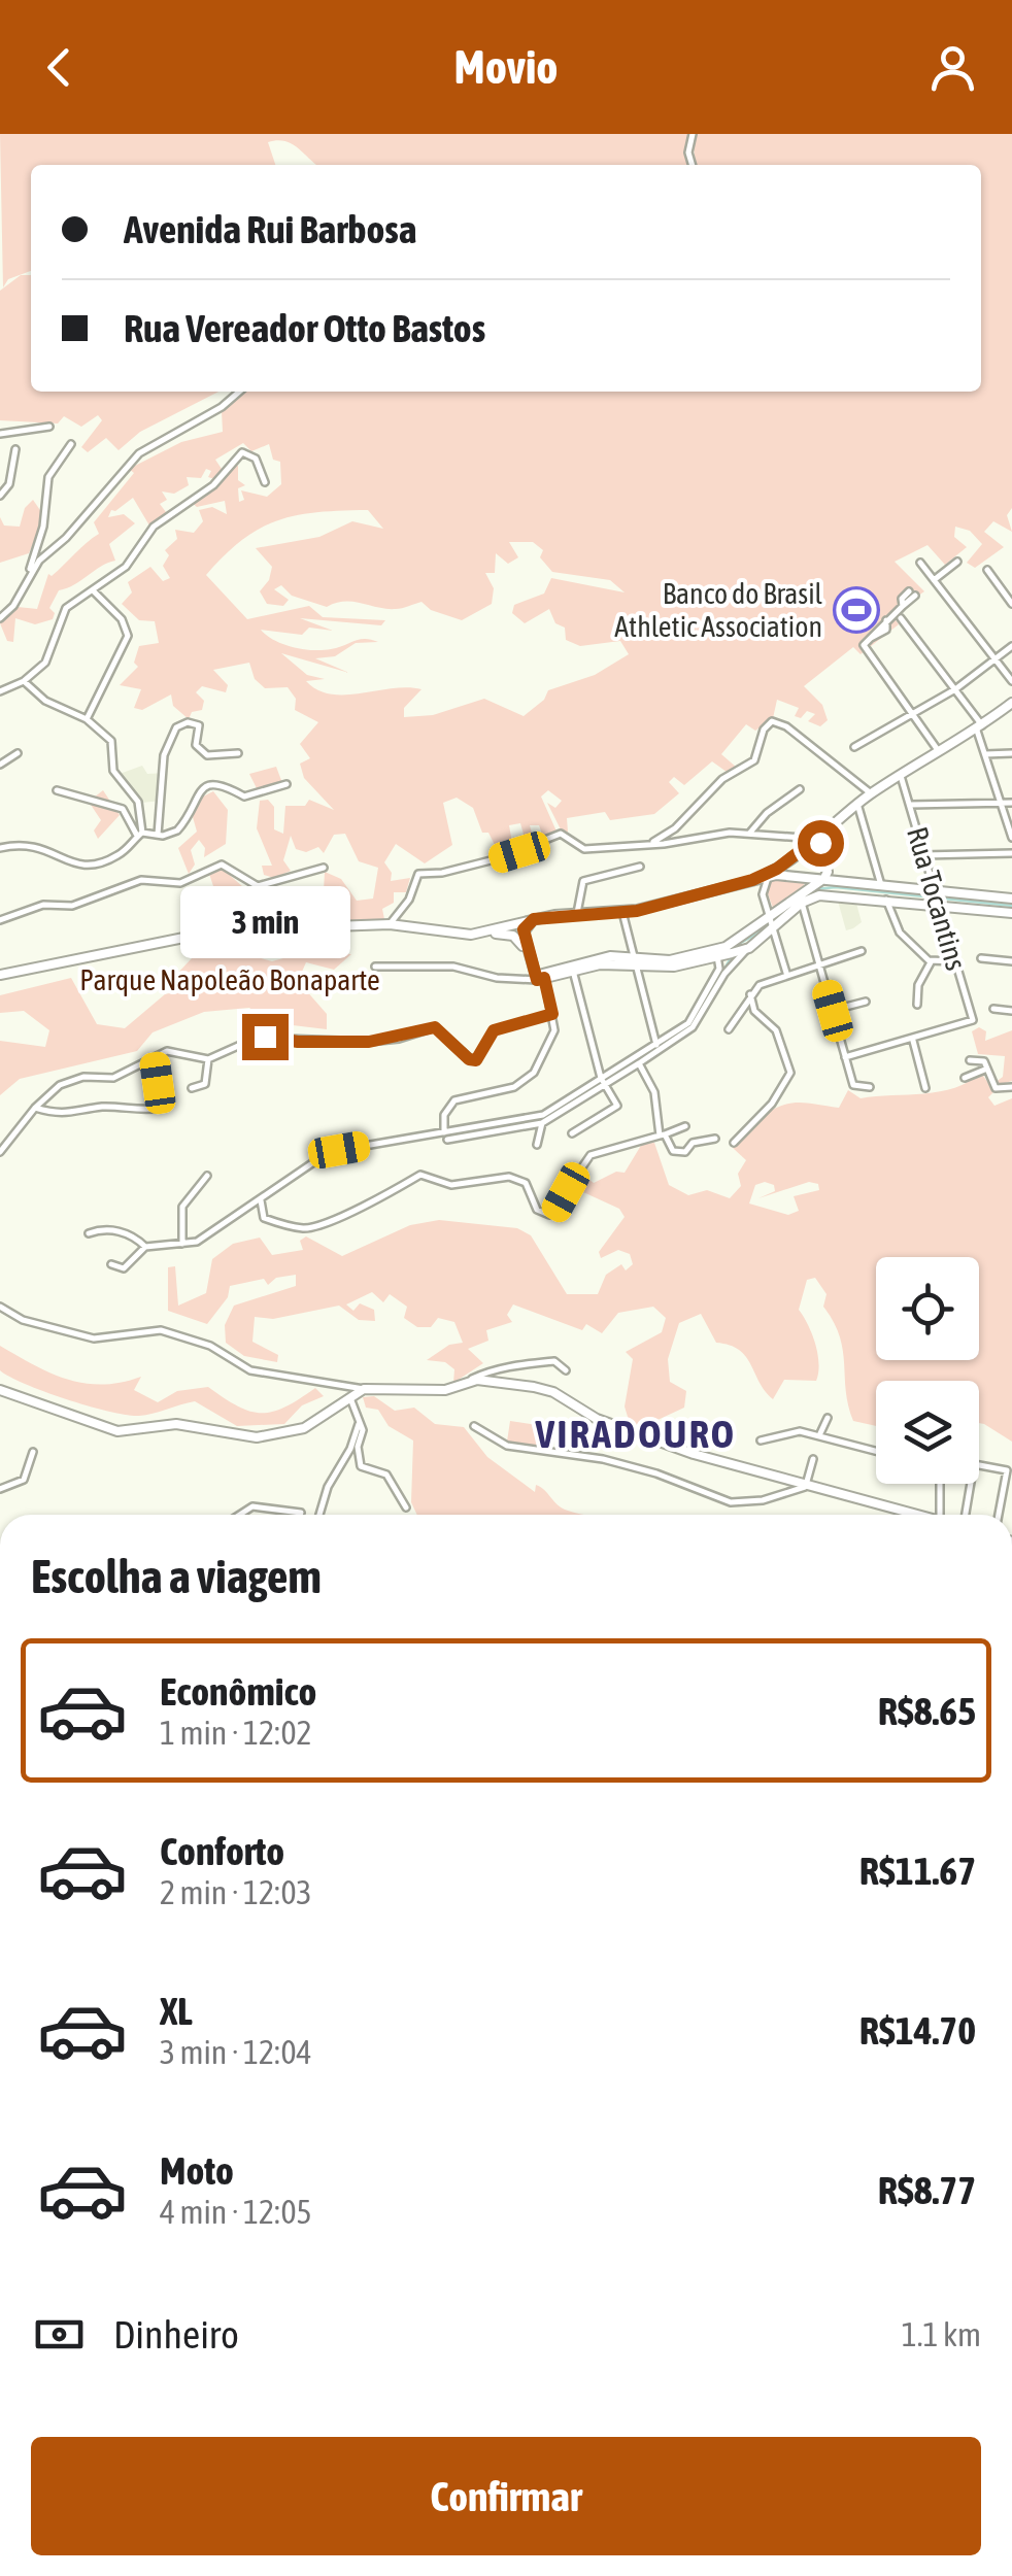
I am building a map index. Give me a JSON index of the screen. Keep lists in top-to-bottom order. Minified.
{"streets":{"street":["Rua Tocantins"]},"districts":["VIRADOURO"],"parks":["Parque Napoleão Bonaparte"],"places":{"sports":["Banco do Brasil Athletic Association"]},"page":{"header":"Movio","banner":["Avenida Rui Barbosa","Rua Vereador Otto Bastos"],"bubble":"3 min","heading":"Escolha a viagem","list":[{"name":"Econômico","note":"1 min · 12:02","value":"R$8.65"},{"name":"Conforto","note":"2 min · 12:03","value":"R$11.67"},{"name":"XL","note":"3 min · 12:04","value":"R$14.70"},{"name":"Moto","note":"4 min · 12:05","value":"R$8.77"}],"pay":["Dinheiro","1.1 km"],"buttons":"Confirmar"}}
